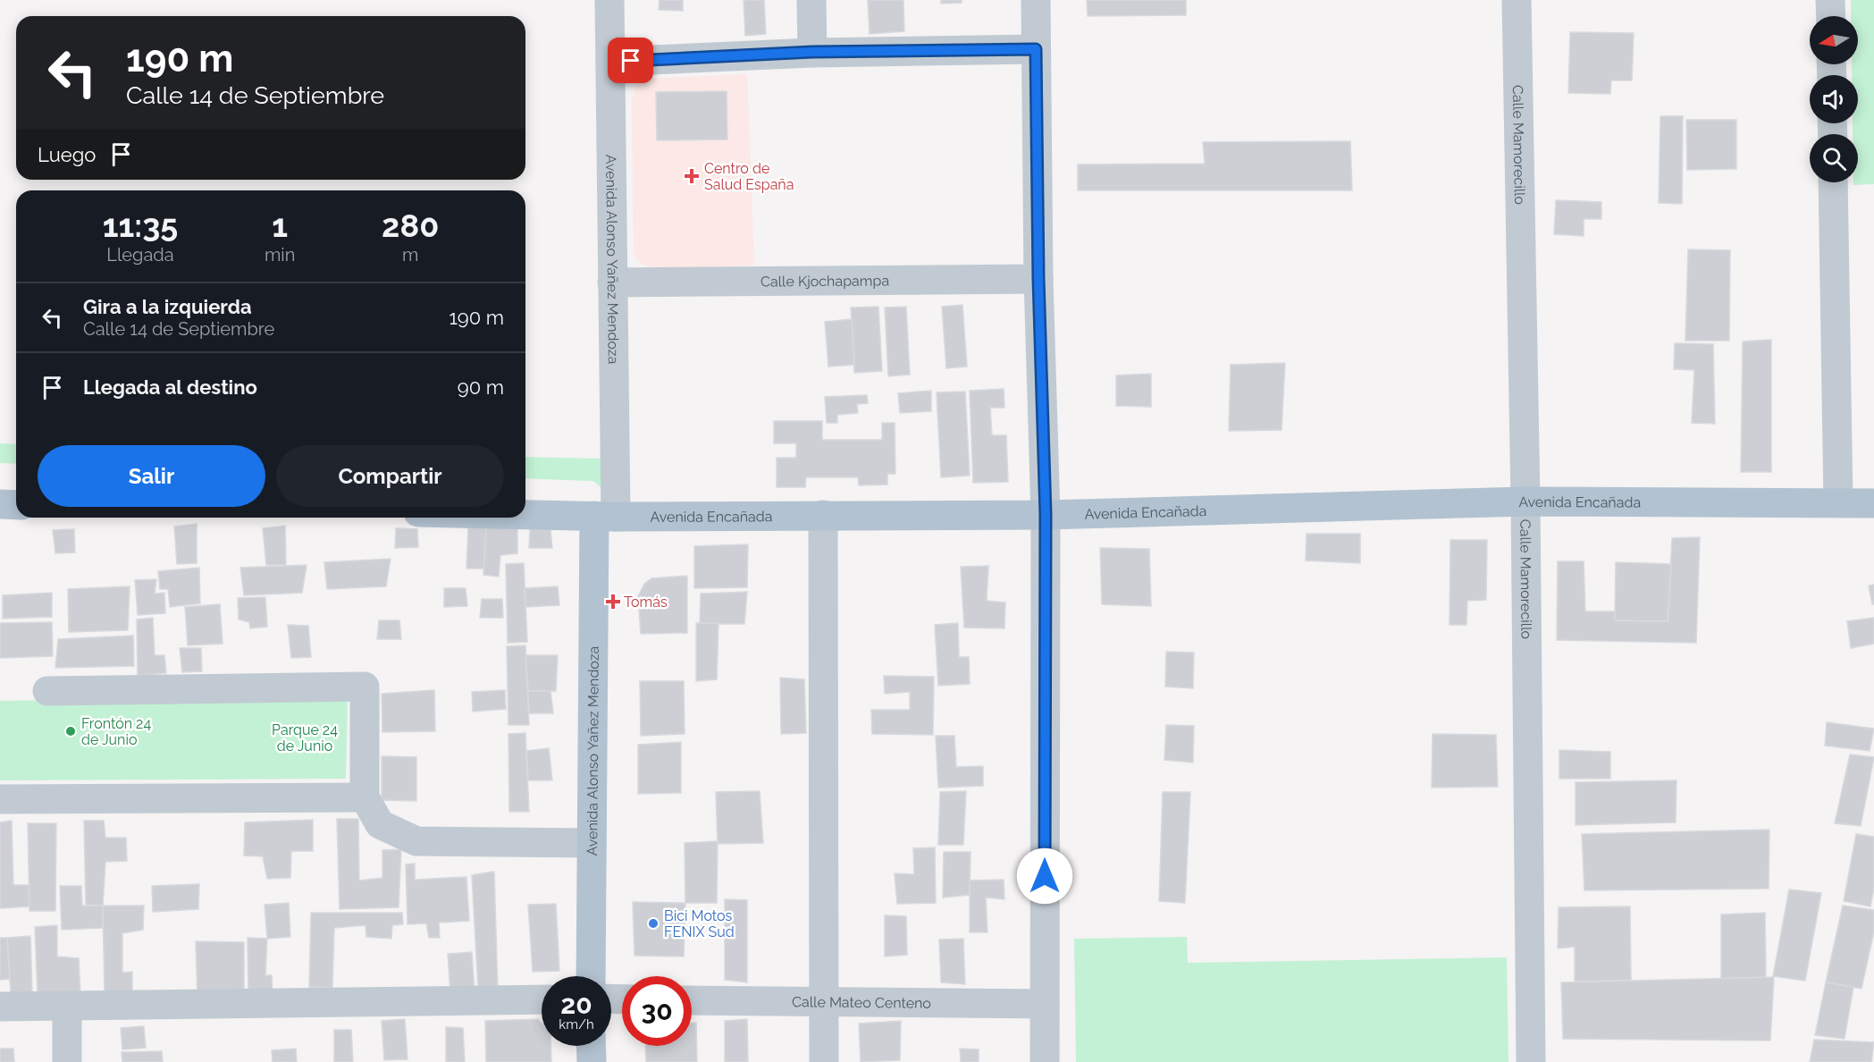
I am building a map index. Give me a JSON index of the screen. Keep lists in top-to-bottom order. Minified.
{"streets":{"main road":["Avenida Alonso Yañez Mendoza","Avenida Encañada"],"street":["Calle Mamorecillo","Calle Kjochapampa","Calle Mateo Centeno"]},"crossings":[["Calle Mamorecillo","Avenida Encañada"],["Avenida Alonso Yañez Mendoza","Calle Kjochapampa"],["Avenida Alonso Yañez Mendoza","Avenida Encañada"]],"parks":["Parque 24 de Junio"],"places":{"health":["Centro de Salud España","Tomás"],"other":["Frontón 24 de Junio","Bici Motos FENIX Sud"]},"north":"left","page":{"turn":["190 m","Calle 14 de Septiembre"],"then":"Luego","eta":["11:35","Llegada","1","min","280","m"],"list":[{"name":"Gira a la izquierda","note":"Calle 14 de Septiembre","value":"190 m"},{"name":"Llegada al destino","value":"90 m"}],"buttons":["Salir","Compartir"],"speed":"20 km/h","limit":"30"}}
